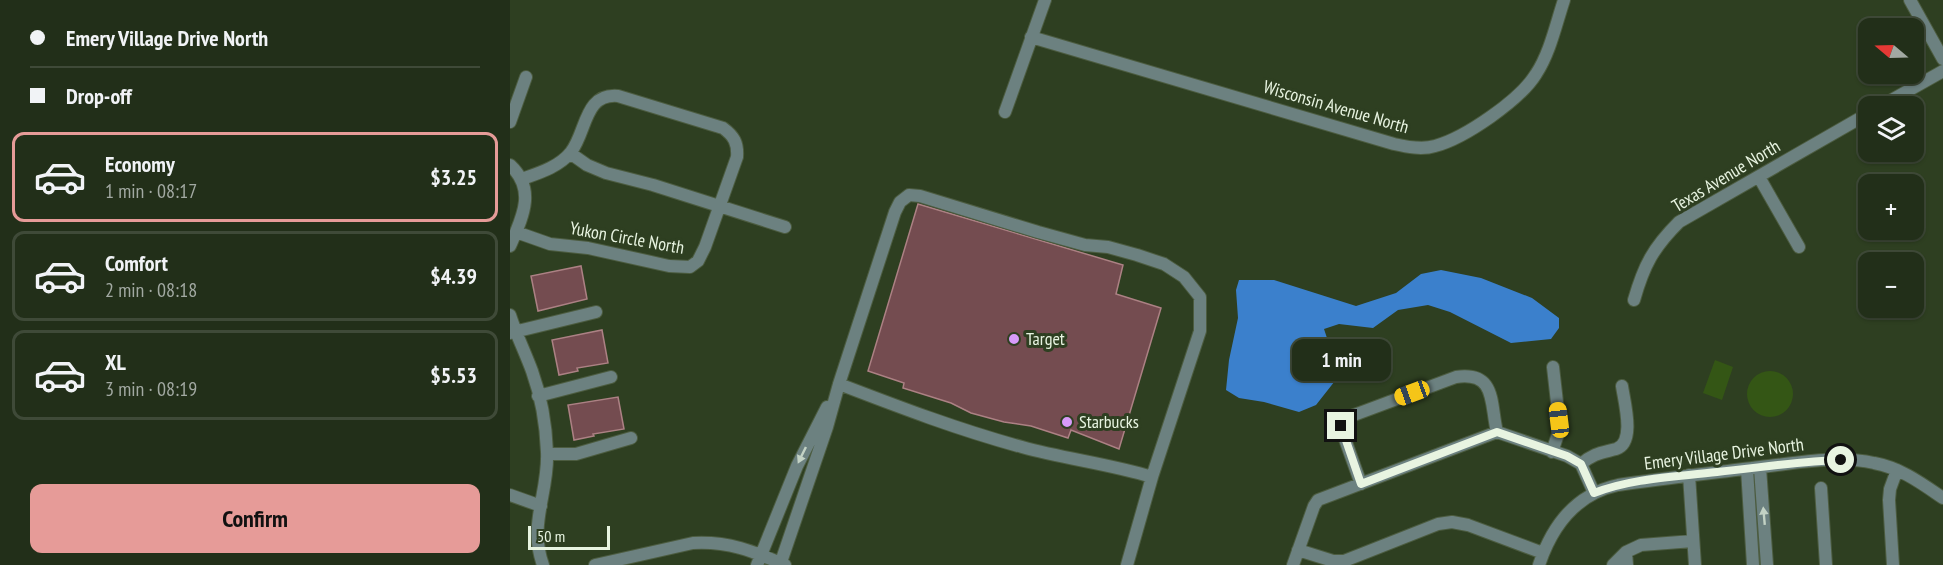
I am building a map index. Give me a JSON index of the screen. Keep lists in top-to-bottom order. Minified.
{"streets":{"street":["Wisconsin Avenue North","Texas Avenue North","Yukon Circle North","Emery Village Drive North"]},"places":["Target","Starbucks"],"scale_bar":"50 m","north":"left","page":{"banner":["Emery Village Drive North","Drop-off"],"map_buttons":["+","−"],"list":[{"name":"Economy","note":"1 min · 08:17","value":"$3.25"},{"name":"Comfort","note":"2 min · 08:18","value":"$4.39"},{"name":"XL","note":"3 min · 08:19","value":"$5.53"}],"bubble":"1 min","buttons":"Confirm","scale":"50 m"}}
